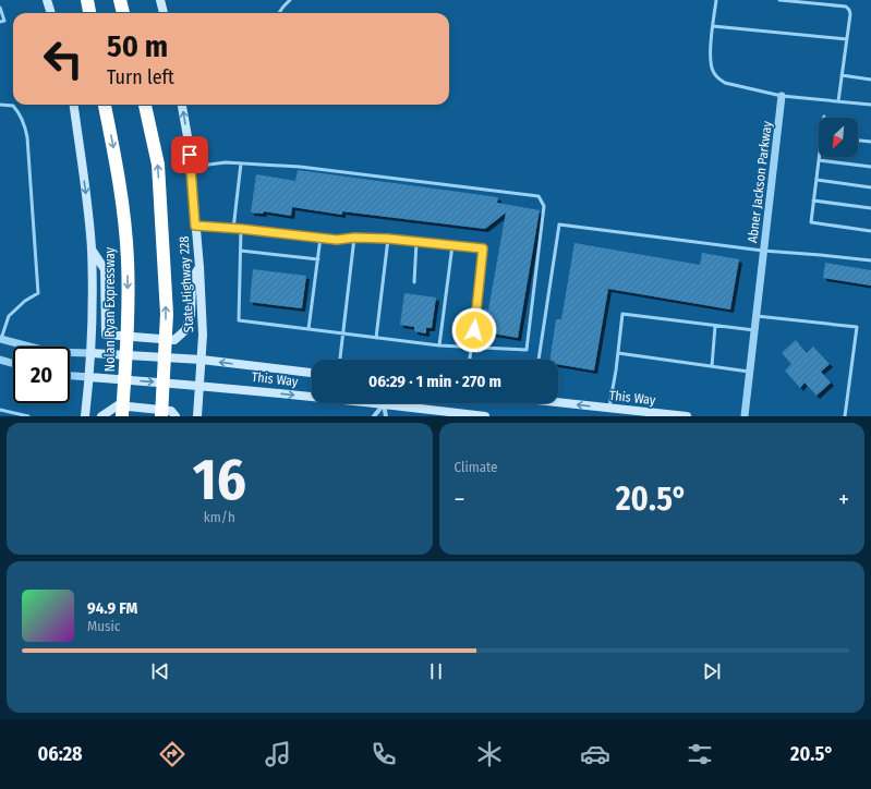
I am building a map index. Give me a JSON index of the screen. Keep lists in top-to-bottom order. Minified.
{"streets":{"highway":["Nolan Ryan Expressway"],"main road":["State Highway 228","This Way"],"street":["Abner Jackson Parkway"]},"crossings":[["State Highway 228","This Way"]],"north":"bottom left","page":{"turn":["50 m","Turn left"],"limit":"20","trip":"06:29 · 1 min · 270 m","tile":[["16","km/h"],"Climate"],"heat":["−","20.5°","+"],"song":["94.9 FM","Music"],"tabs":["06:28","20.5°"]}}
